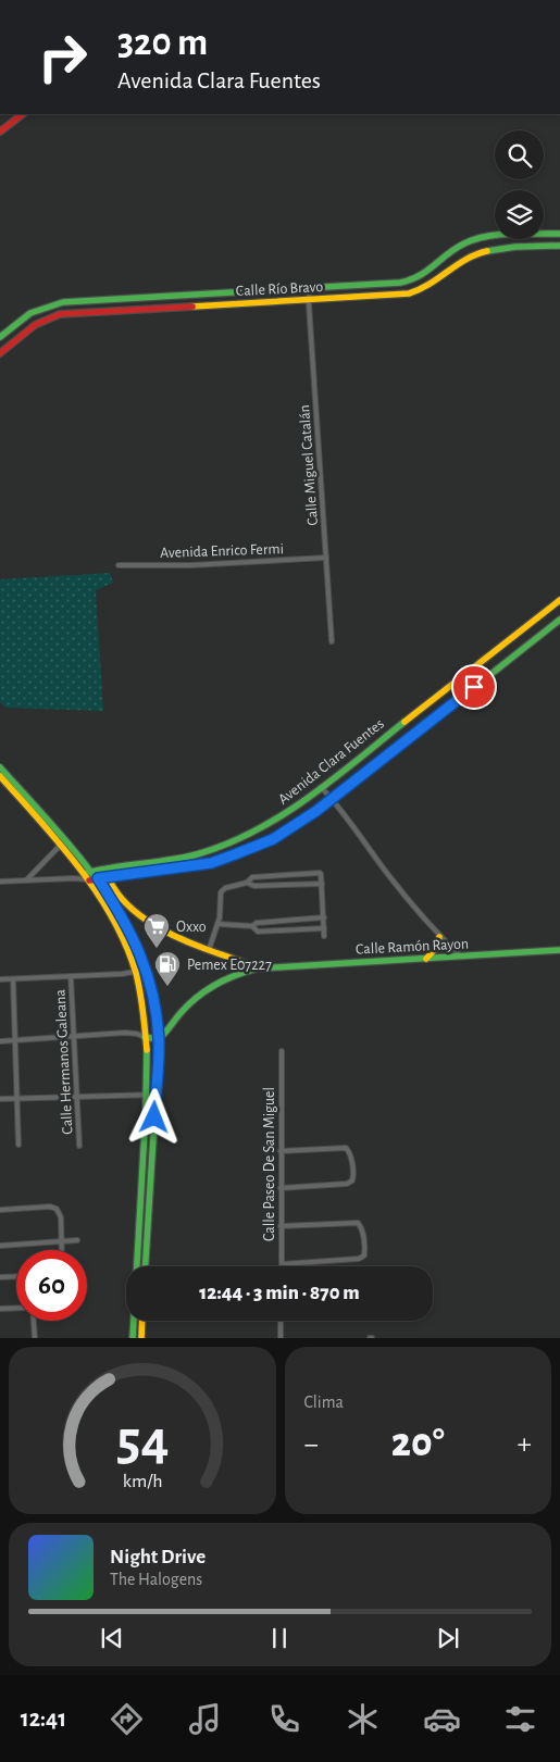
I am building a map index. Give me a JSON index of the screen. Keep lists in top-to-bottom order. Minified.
{"streets":{"street":["Calle Río Bravo","Calle Miguel Catalán","Avenida Enrico Fermi","Avenida Clara Fuentes","Calle Ramón Rayon","Calle Hermanos Galeana","Calle Paseo De San Miguel"]},"crossings":[["Calle Río Bravo","Calle Miguel Catalán"],["Calle Miguel Catalán","Avenida Enrico Fermi"]],"places":{"supermarket":["Oxxo"],"fuel station":["Pemex E07227"]},"page":{"turn":["320 m","Avenida Clara Fuentes"],"limit":"60","trip":"12:44 · 3 min · 870 m","tile":"Clima","heat":["−","20°","+"],"song":["Night Drive","The Halogens"],"tabs":"12:41","gauge":["54","km/h"]}}
